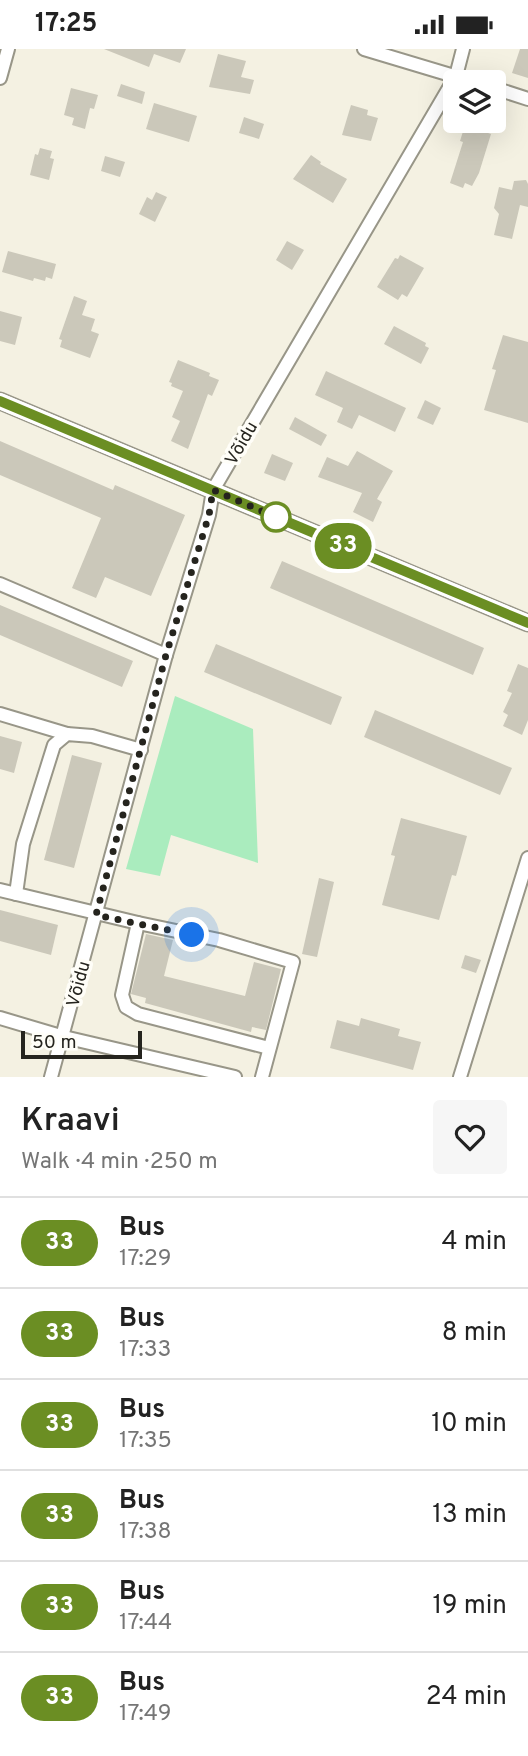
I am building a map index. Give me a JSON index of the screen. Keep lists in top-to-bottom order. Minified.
{"streets":{"street":["Võidu"]},"lines":["bus line 33"],"scale_bar":"50 m","page":{"status":"17:25","on_map":"33","scale":"50 m","heading":["Kraavi","Walk · 4 min · 250 m"],"list":[{"mark":"33","name":"Bus","note":"17:29","value":"4 min"},{"mark":"33","name":"Bus","note":"17:33","value":"8 min"},{"mark":"33","name":"Bus","note":"17:35","value":"10 min"},{"mark":"33","name":"Bus","note":"17:38","value":"13 min"},{"mark":"33","name":"Bus","note":"17:44","value":"19 min"},{"mark":"33","name":"Bus","note":"17:49","value":"24 min"}]}}
